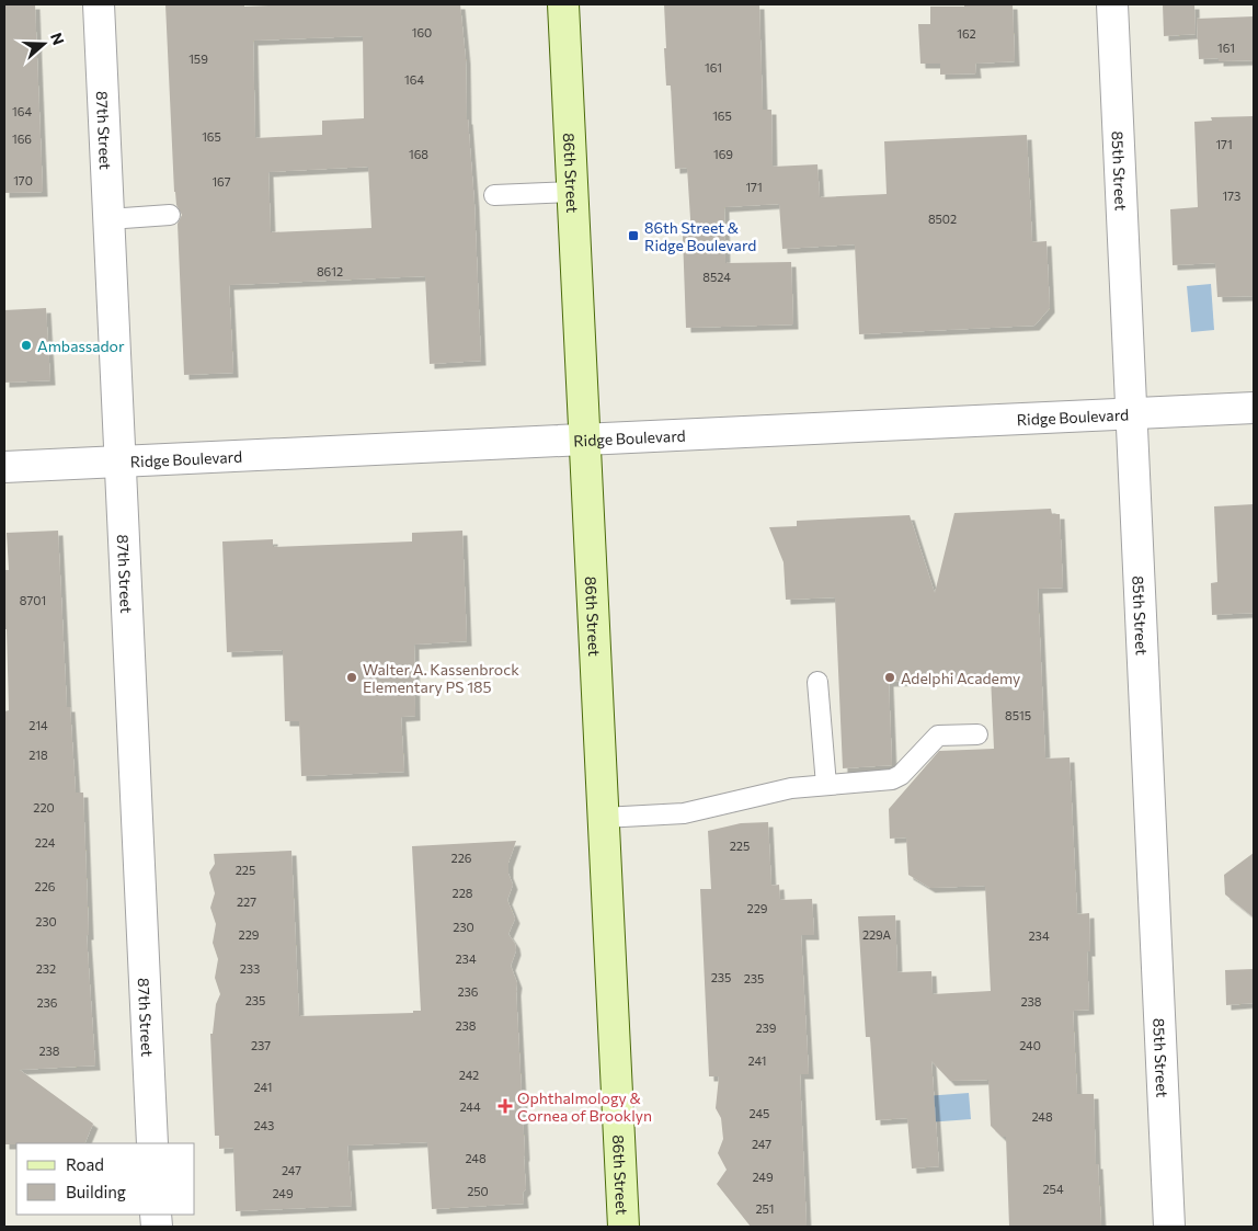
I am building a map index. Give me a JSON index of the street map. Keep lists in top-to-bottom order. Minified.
{"streets":{"main road":["86th Street"],"street":["87th Street","85th Street","Ridge Boulevard"]},"crossings":[["87th Street","Ridge Boulevard"],["86th Street","Ridge Boulevard"],["85th Street","Ridge Boulevard"]],"places":{"transit":["86th Street & Ridge Boulevard"],"other":["Ambassador","Walter A. Kassenbrock Elementary PS 185","Adelphi Academy"],"health":["Ophthalmology & Cornea of Brooklyn"]},"house_numbers":["160","162","161","159","161","164","164","165","165","166","171","168","169","170","167","171","173","8502","8612","8524","8701","8515","214","218","220","224","225","226","225","226","228","227","229","230","230","229","229A","234","234","232","233","235","235","236","235","238","236","238","239","237","240","238","241","242","241","244","245","248","243","247","248","247","249","254","250","249","251"],"legend":["Road","Building"],"north":"right"}
